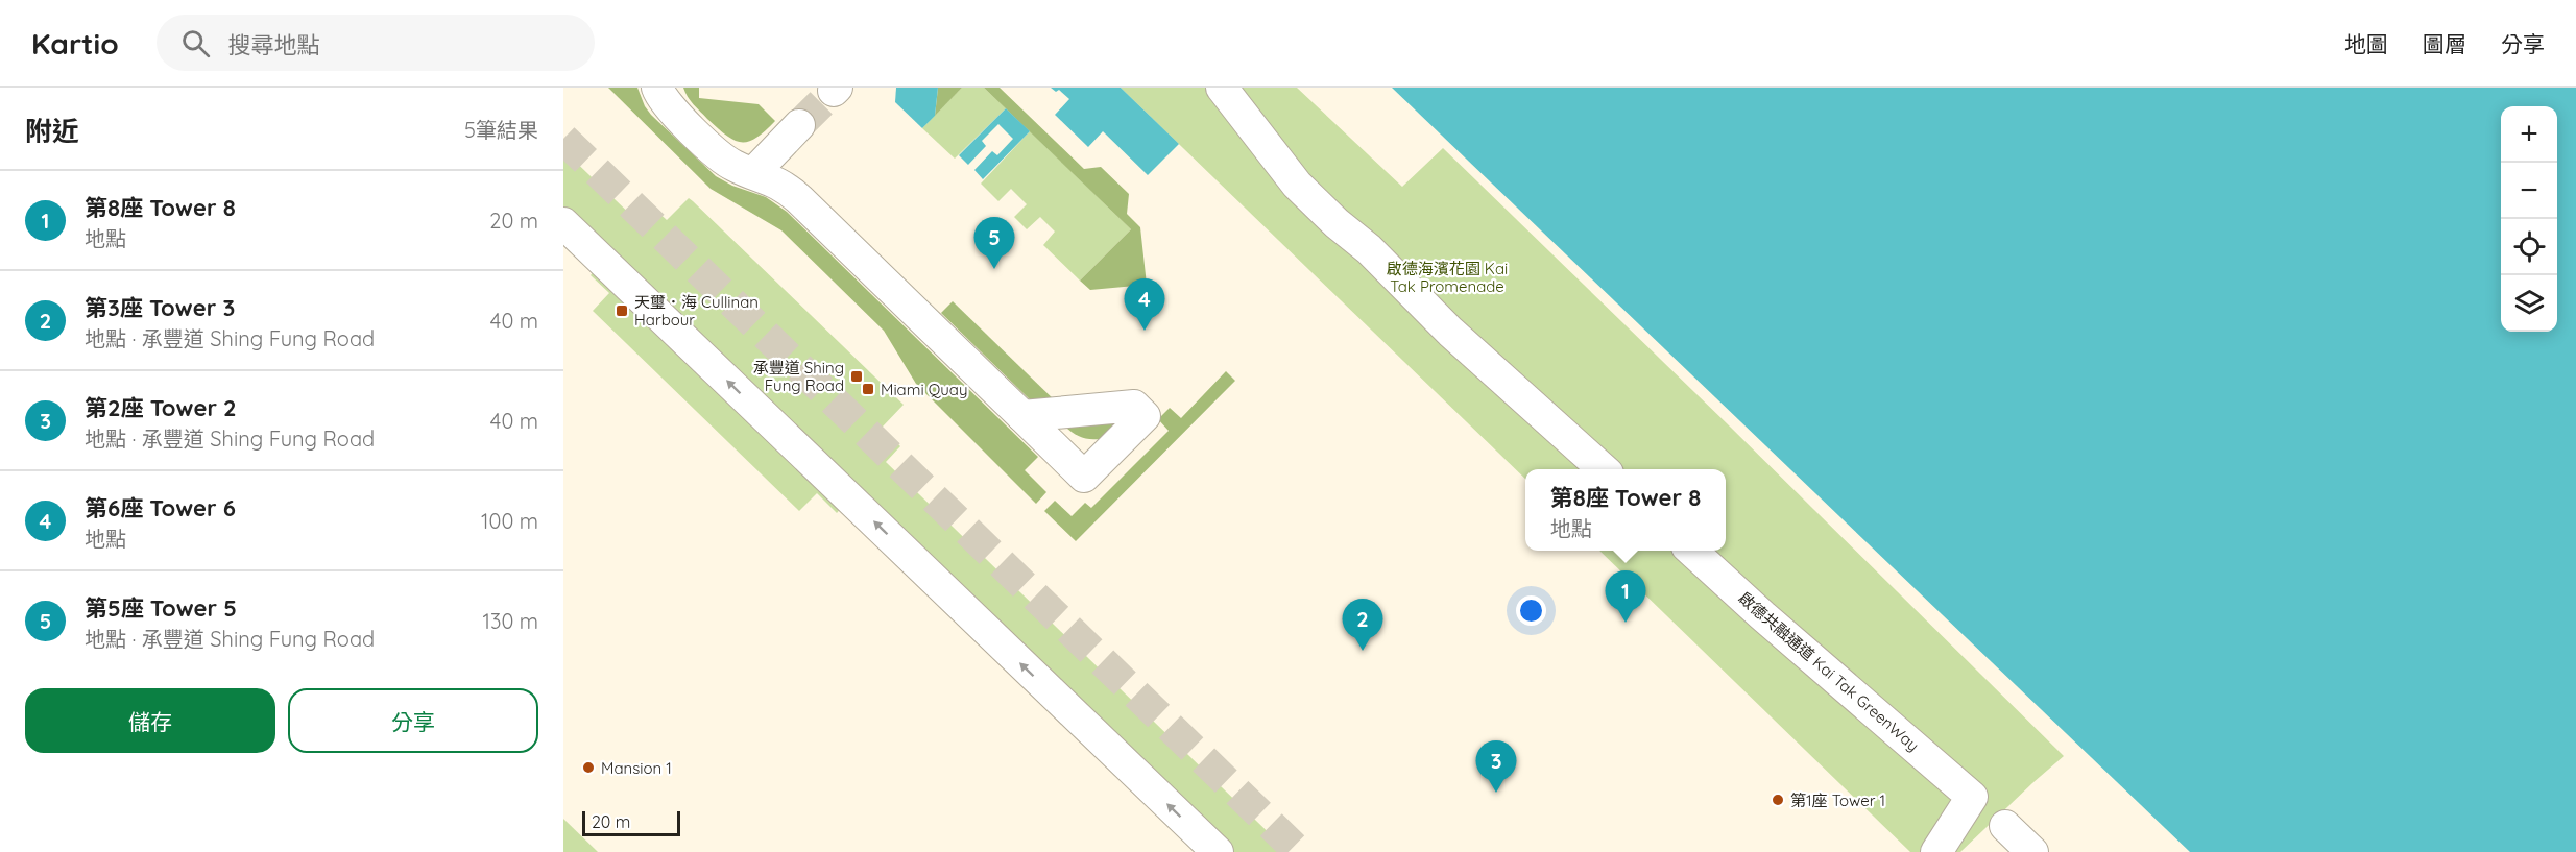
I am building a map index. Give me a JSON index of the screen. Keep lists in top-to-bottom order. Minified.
{"streets":{"street":["啟德共融通道 Kai Tak GreenWay"]},"parks":["啟德海濱花園 Kai Tak Promenade"],"places":{"transit":["天璽．海 Cullinan Harbour","承豐道 Shing Fung Road","Miami Quay"],"other":["Mansion 1","第1座 Tower 1"]},"scale_bar":"20 m","page":{"header":"Kartio","search":"搜尋地點","nav":["地圖","圖層","分享"],"heading":["附近","5筆結果"],"map_buttons":["+","−"],"list":[{"mark":"1","name":"第8座 Tower 8","note":"地點","value":"20 m"},{"mark":"2","name":"第3座 Tower 3","note":"地點 · 承豐道 Shing Fung Road","value":"40 m"},{"mark":"3","name":"第2座 Tower 2","note":"地點 · 承豐道 Shing Fung Road","value":"40 m"},{"mark":"4","name":"第6座 Tower 6","note":"地點","value":"100 m"},{"mark":"5","name":"第5座 Tower 5","note":"地點 · 承豐道 Shing Fung Road","value":"130 m"}],"pins":["5","4","1","2","3"],"popup":["第8座 Tower 8","地點"],"buttons":["儲存","分享"],"scale":"20 m"}}
